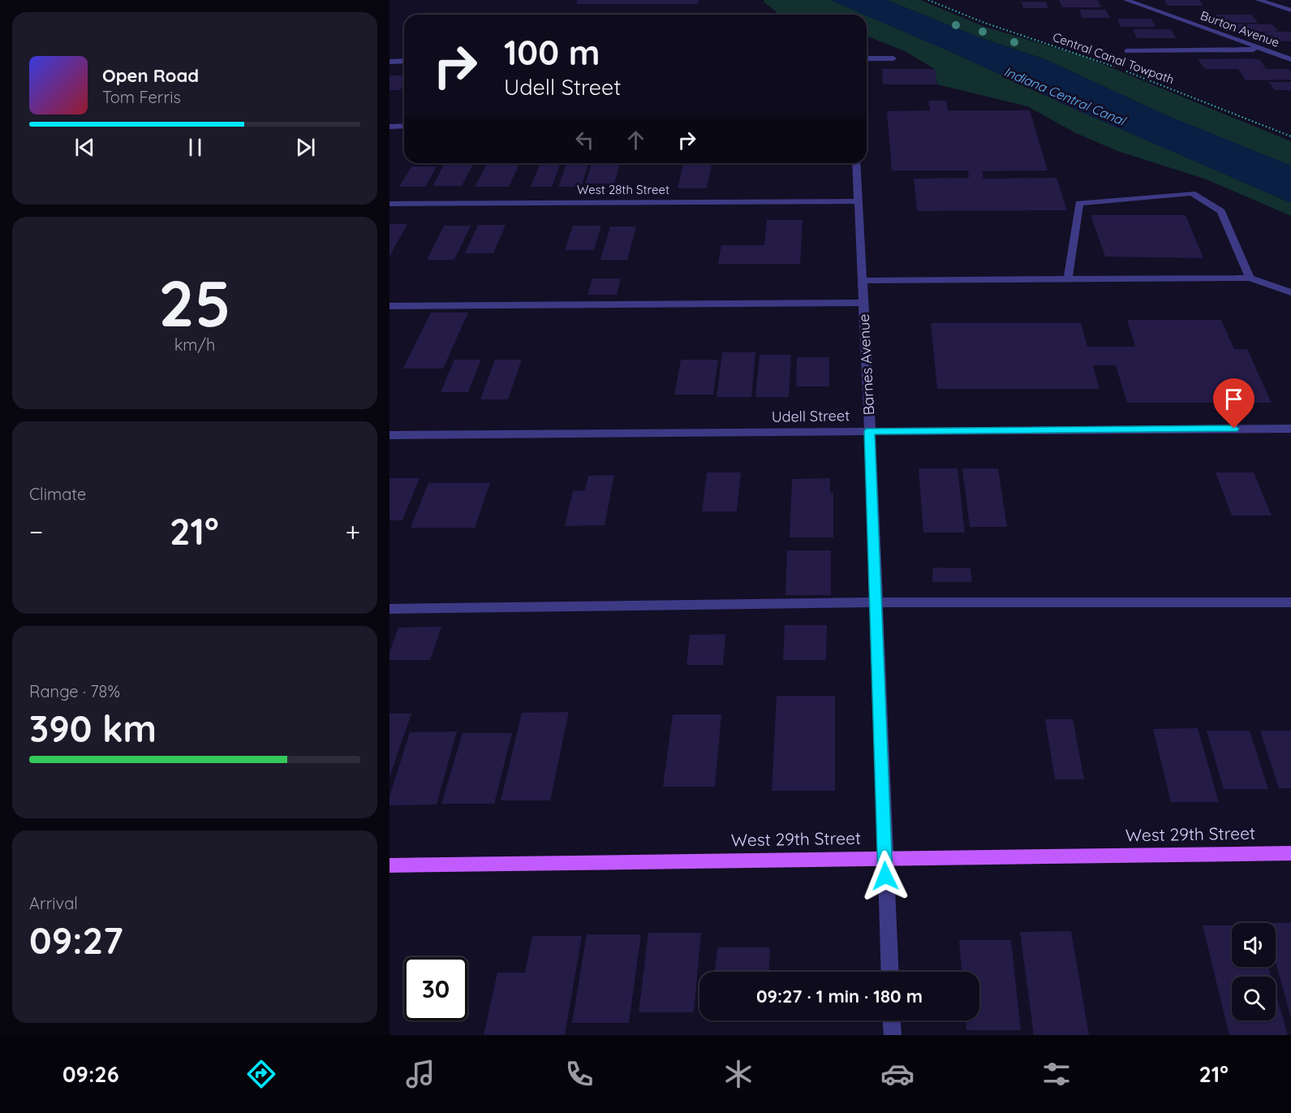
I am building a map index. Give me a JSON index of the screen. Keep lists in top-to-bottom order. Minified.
{"streets":{"main road":["West 29th Street"],"street":["Burton Avenue","West 28th Street","Barnes Avenue","Udell Street"],"path":["Central Canal Towpath"]},"crossings":[["West 28th Street","Barnes Avenue"],["Barnes Avenue","Udell Street"],["Barnes Avenue","West 29th Street"]],"water":["Indiana Central Canal"],"page":{"turn":["100 m","Udell Street"],"song":["Open Road","Tom Ferris"],"tile":[["25","km/h"],"Climate",["Range · 78%","390 km"],["Arrival","09:27"]],"heat":["−","21°","+"],"limit":"30","trip":"09:27 · 1 min · 180 m","tabs":["09:26","21°"]}}
